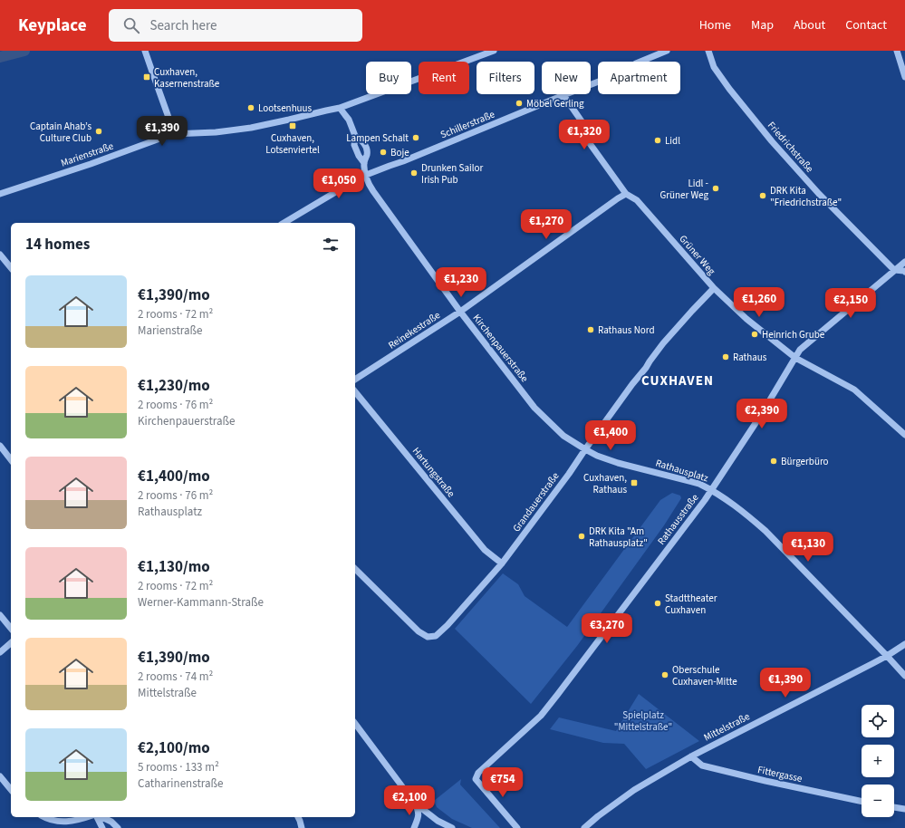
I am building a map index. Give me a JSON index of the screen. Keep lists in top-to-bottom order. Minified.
{"streets":{"street":["Schillerstraße","Friedrichstraße","Marienstraße","Grüner Weg","Reinekestraße","Kirchenpauerstraße","Rathausplatz","Hartungstraße","Grandauerstraße","Rathausstraße","Mittelstraße","Fittergasse"]},"crossings":[["Schillerstraße","Grüner Weg"],["Schillerstraße","Kirchenpauerstraße"],["Friedrichstraße","Rathausstraße"],["Grüner Weg","Reinekestraße"],["Grüner Weg","Grandauerstraße"],["Grüner Weg","Rathausstraße"],["Reinekestraße","Kirchenpauerstraße"],["Kirchenpauerstraße","Rathausplatz"],["Kirchenpauerstraße","Grandauerstraße"],["Rathausplatz","Grandauerstraße"],["Rathausplatz","Rathausstraße"],["Rathausplatz","Mittelstraße"],["Hartungstraße","Grandauerstraße"],["Mittelstraße","Fittergasse"]],"districts":["CUXHAVEN"],"parks":["Spielplatz \"Mittelstraße\""],"places":{"transit":["Cuxhaven, Kasernenstraße","Cuxhaven, Lotsenviertel","Cuxhaven, Rathaus"],"other":["Möbel Gerling","Lootsenhuus","Captain Ahab’s Culture Club","Lampen Schalt","Lidl","Boje","Drunken Sailor Irish Pub","Lidl - Grüner Weg","DRK Kita \"Friedrichstraße\"","Rathaus Nord","Heinrich Grube","Rathaus","Bürgerbüro","DRK Kita \"Am Rathausplatz\"","Stadttheater Cuxhaven","Oberschule Cuxhaven-Mitte"]},"page":{"header":"Keyplace","search":"Search here","nav":["Home","Map","About","Contact"],"chip":["Buy","Rent","Filters","New","Apartment"],"price":["€1,390","€1,320","€1,050","€1,270","€1,230","€1,260","€2,150","€2,390","€1,400","€1,130","€3,270","€1,390","€754","€2,100"],"heading":"14 homes","list":[{"name":"€1,390/mo","note":"2 rooms · 72 m² · Marienstraße"},{"name":"€1,230/mo","note":"2 rooms · 76 m² · Kirchenpauerstraße"},{"name":"€1,400/mo","note":"2 rooms · 76 m² · Rathausplatz"},{"name":"€1,130/mo","note":"2 rooms · 72 m² · Werner-Kammann-Straße"},{"name":"€1,390/mo","note":"2 rooms · 74 m² · Mittelstraße"},{"name":"€2,100/mo","note":"5 rooms · 133 m² · Catharinenstraße"}],"map_buttons":["+","−"]}}
